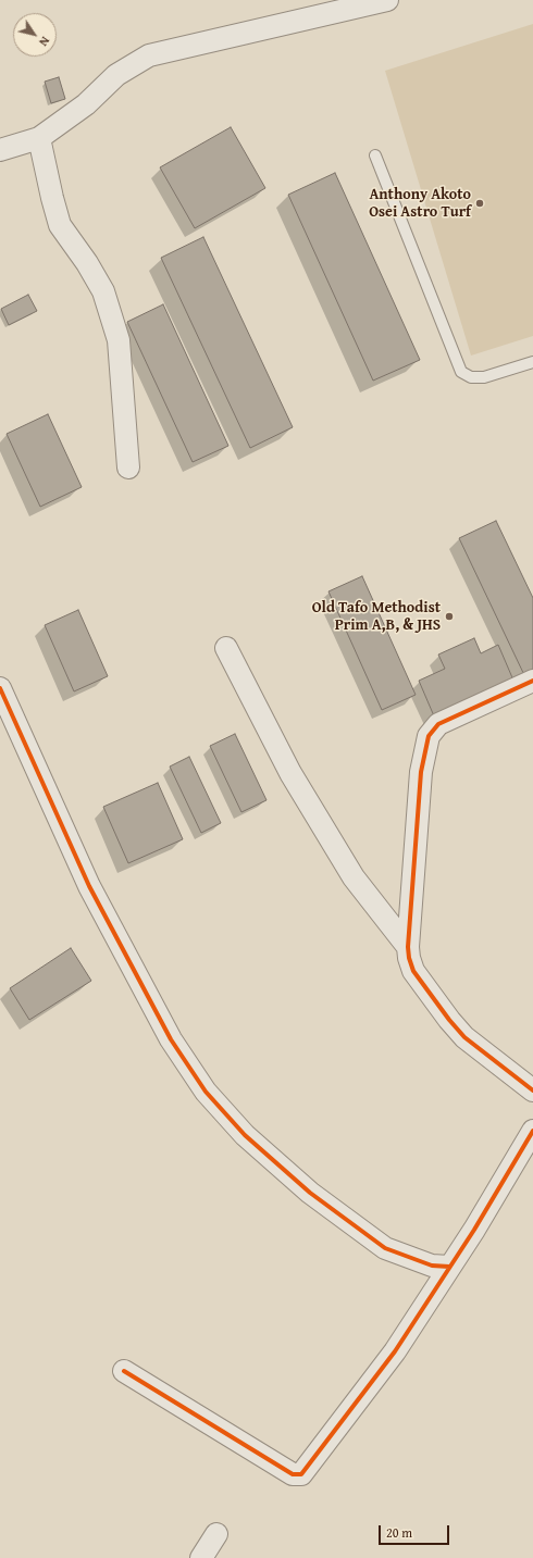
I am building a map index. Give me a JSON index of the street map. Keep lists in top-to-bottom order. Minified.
{"places":["Anthony Akoto Osei Astro Turf","Old Tafo Methodist Prim A,B, & JHS"],"scale_bar":"20 m","north":"bottom right"}
